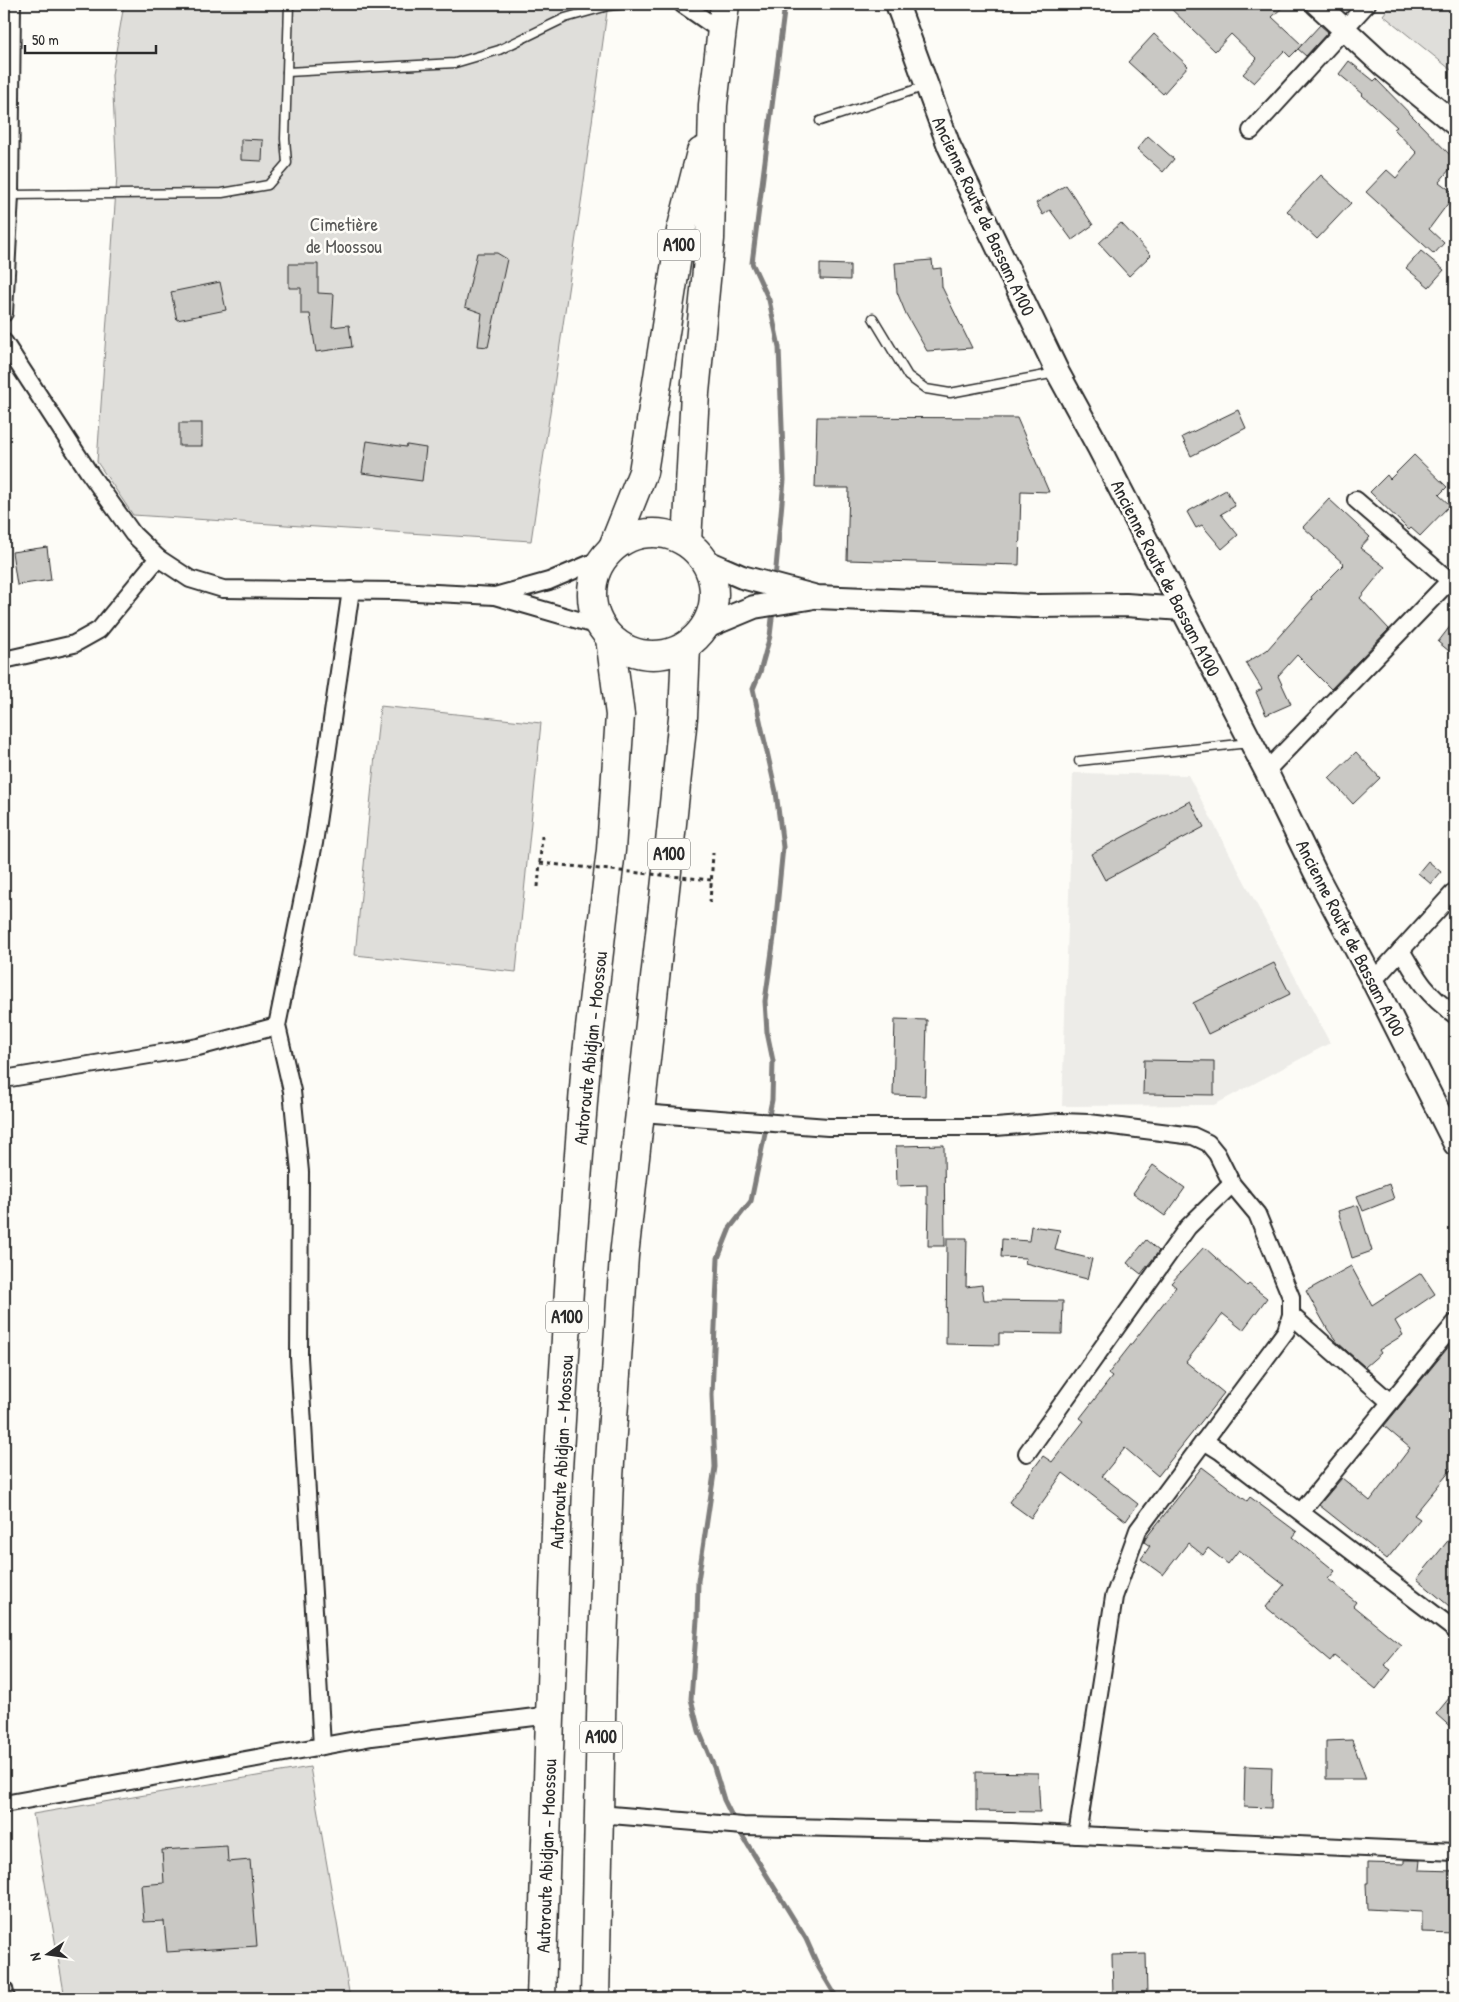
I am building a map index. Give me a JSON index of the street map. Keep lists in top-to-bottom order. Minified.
{"streets":{"highway":["A100","Autoroute Abidjan - Moossou"],"main road":["Ancienne Route de Bassam A100"]},"crossings":[["A100","Autoroute Abidjan - Moossou"]],"parks":["Cimetière de Moossou"],"scale_bar":"50 m","north":"left"}
